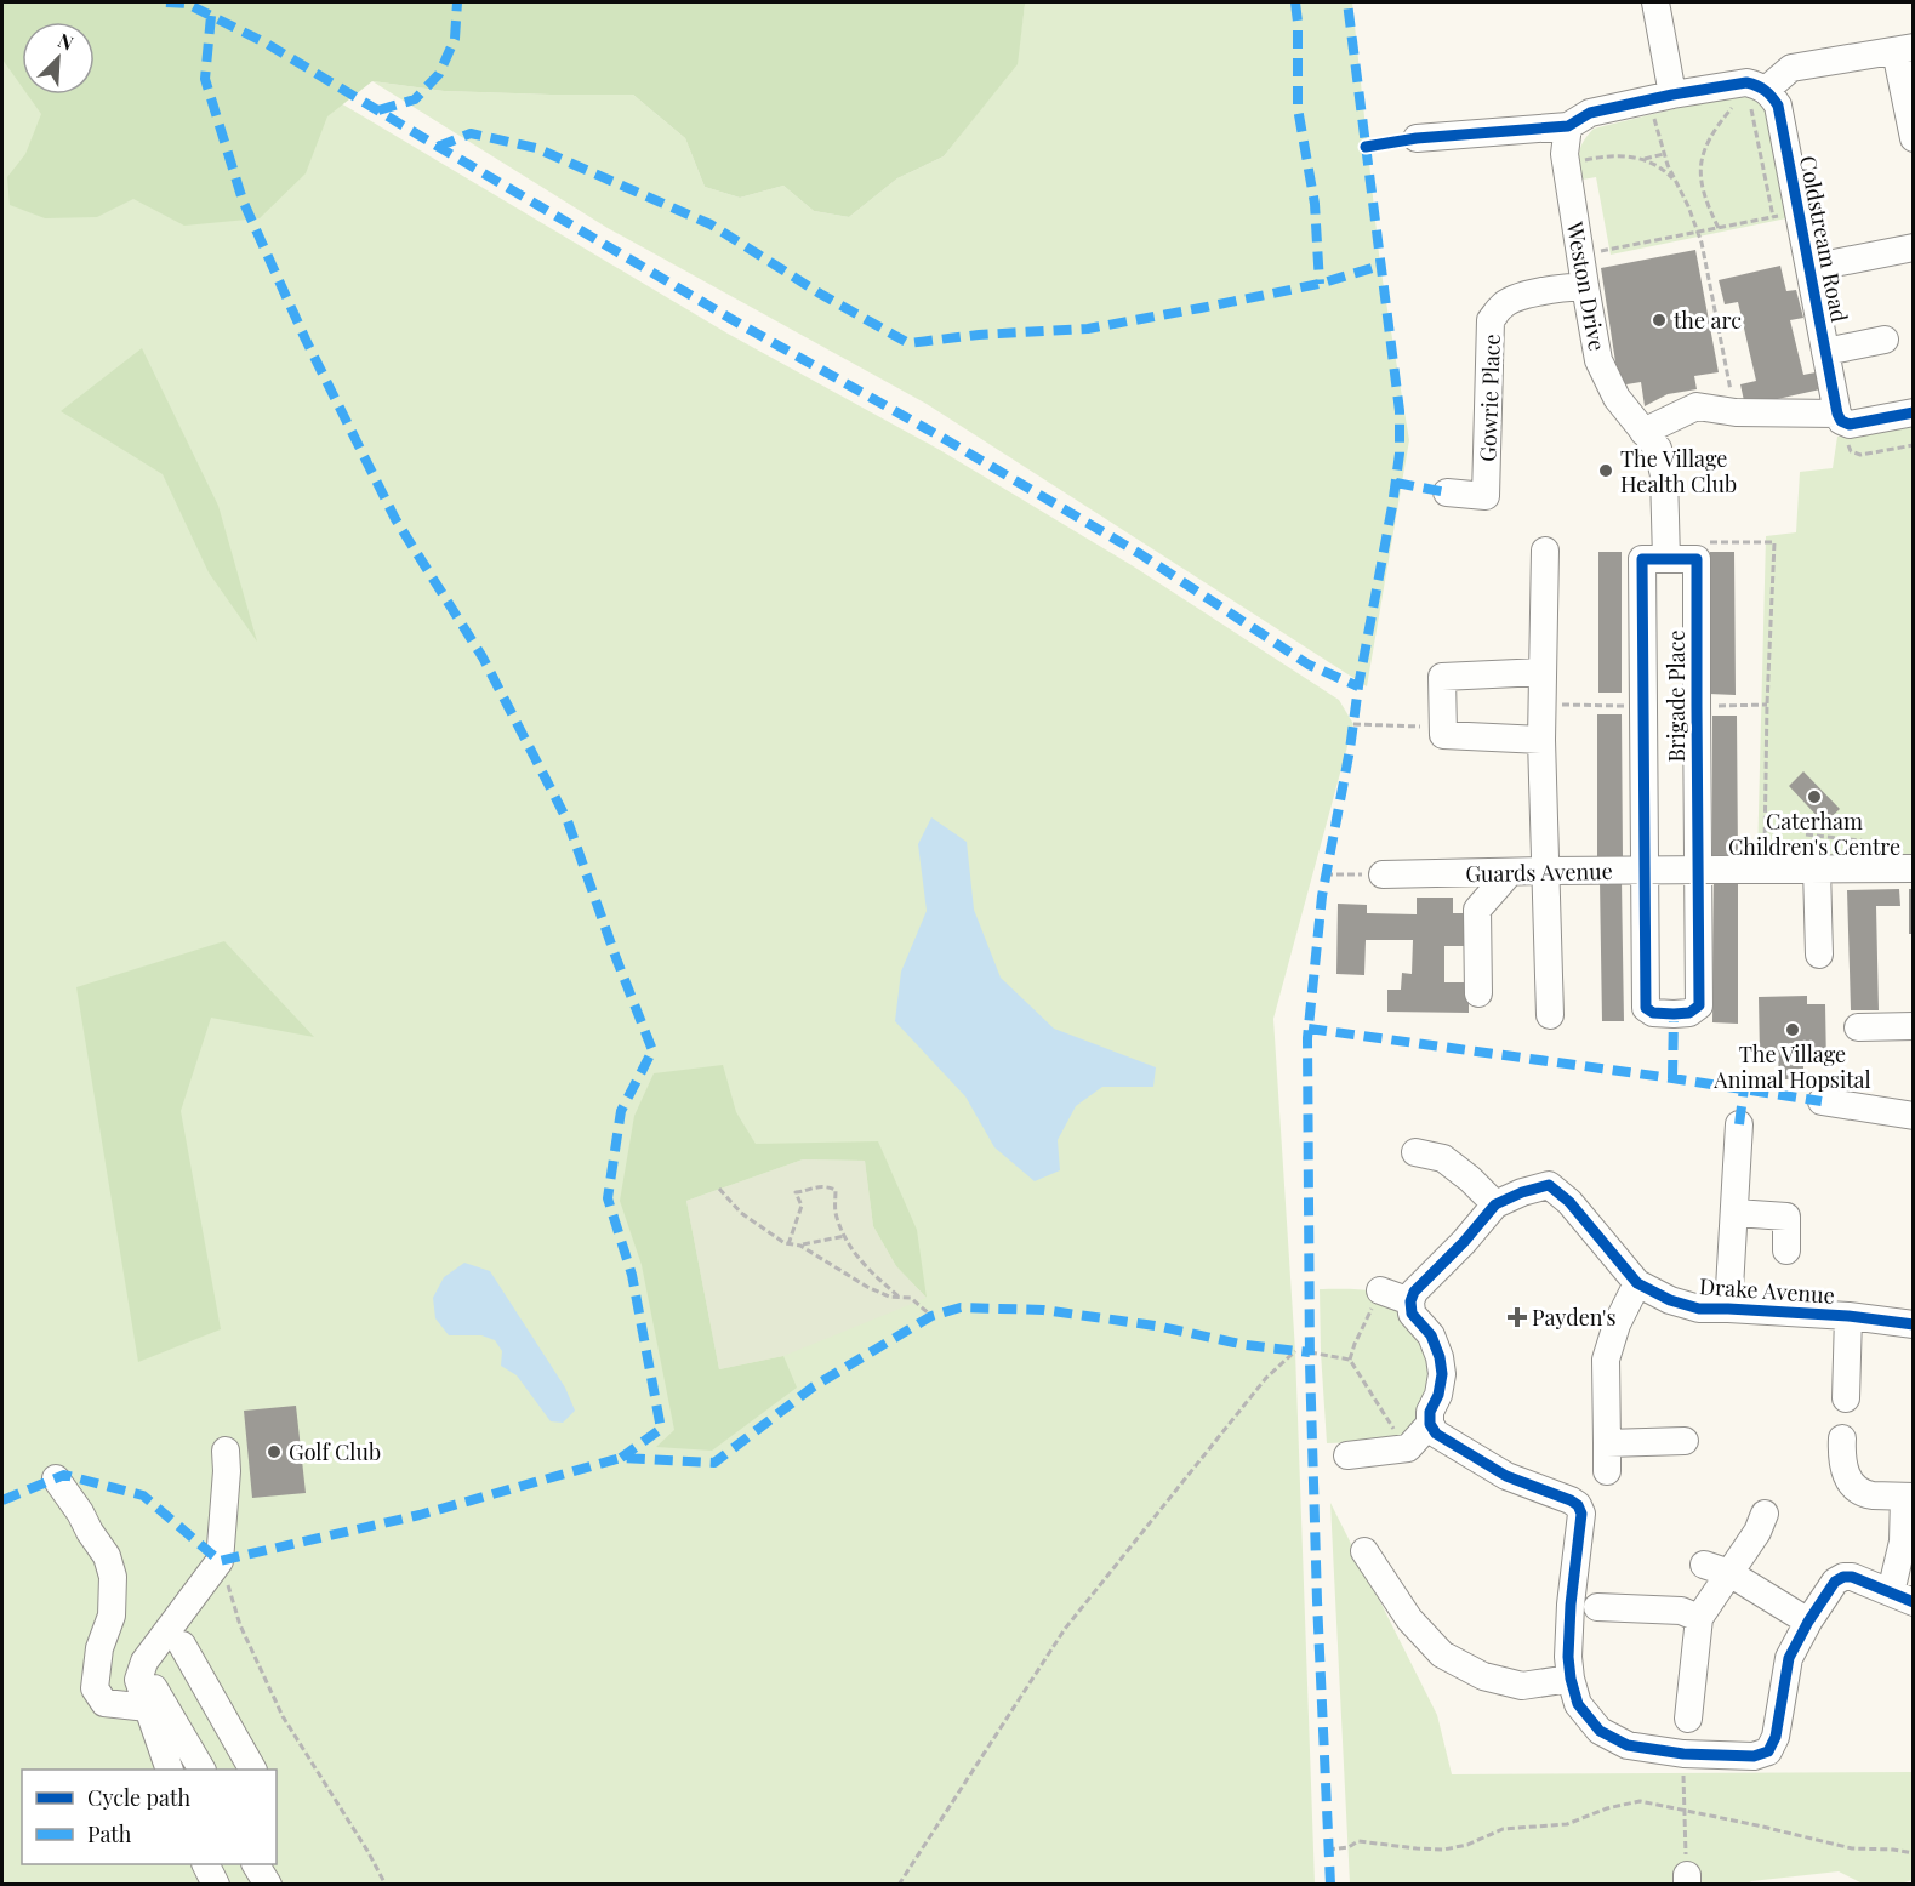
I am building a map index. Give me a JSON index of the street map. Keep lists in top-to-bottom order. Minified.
{"streets":{"street":["Coldstream Road","Weston Drive","Gowrie Place","Brigade Place","Guards Avenue","Drake Avenue"]},"crossings":[["Weston Drive","Gowrie Place"],["Weston Drive","Brigade Place"],["Brigade Place","Guards Avenue"]],"places":{"other":["the arc","The Village Health Club","Caterham Children's Centre","The Village Animal Hopsital","Golf Club"],"health":["Payden's"]},"legend":["Cycle path","Path"],"north":"top right"}
